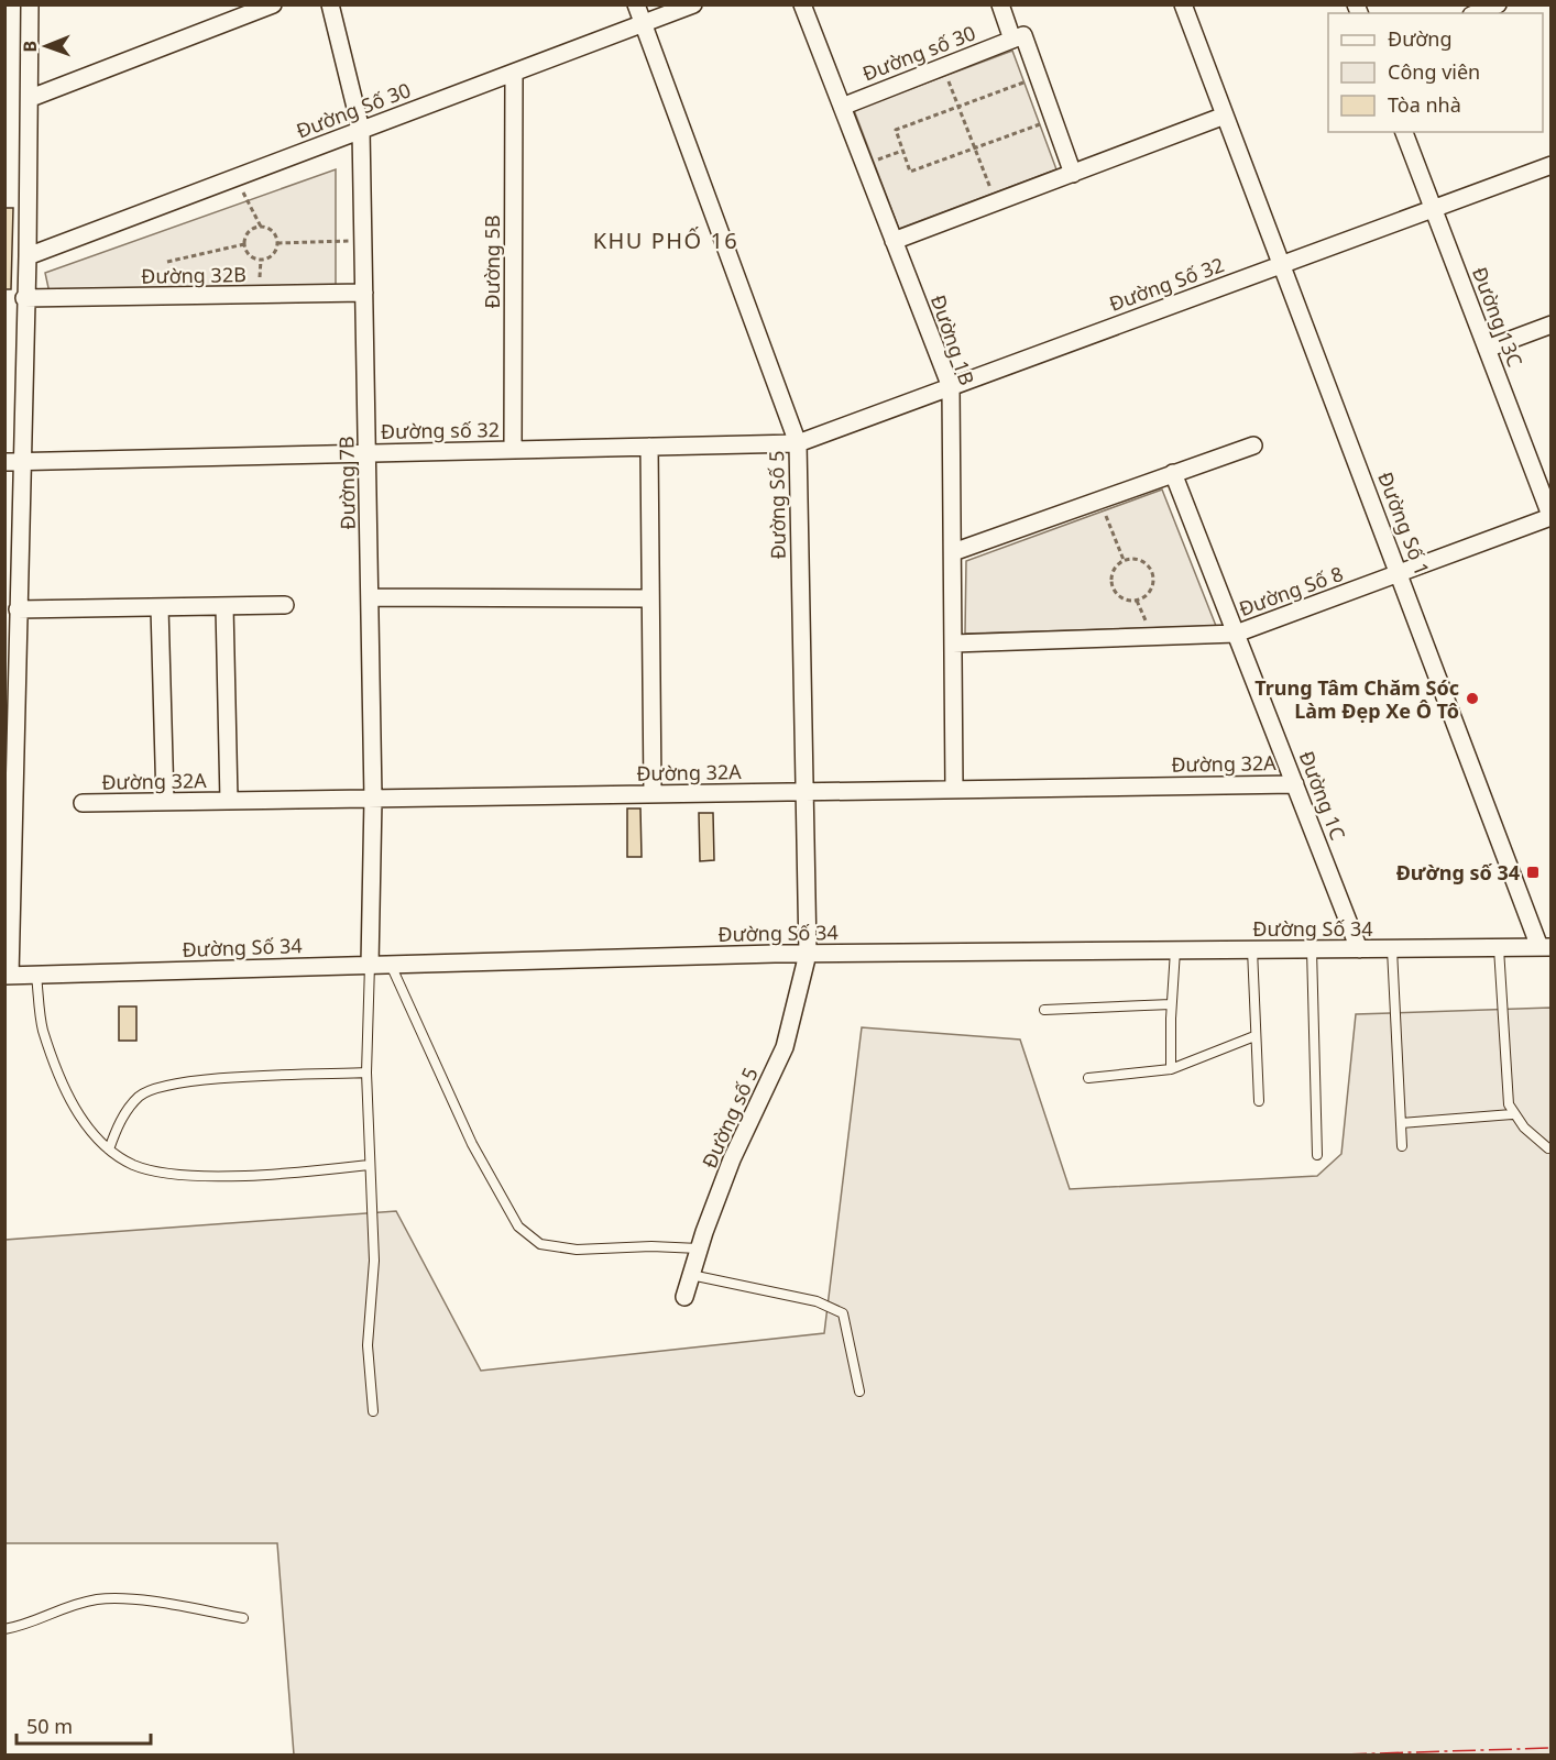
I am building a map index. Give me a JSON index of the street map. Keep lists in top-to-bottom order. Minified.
{"streets":{"street":["Đường số 30","Đường Số 30","Đường 5B","Đường 32B","Đường Số 32","Đường 13C","Đường 1B","Đường số 32","Đường 7B","Đường Số 5","Đường Số 1","Đường Số 8","Đường 32A","Đường 1C","Đường Số 34","Đường số 5"]},"crossings":[["Đường số 30","Đường 1B"],["Đường Số 30","Đường 5B"],["Đường Số 30","Đường 7B"],["Đường Số 30","Đường Số 5"],["Đường 5B","Đường số 32"],["Đường 32B","Đường 7B"],["Đường Số 32","Đường 13C"],["Đường Số 32","Đường 1B"],["Đường Số 32","Đường số 32"],["Đường Số 32","Đường Số 5"],["Đường Số 32","Đường Số 1"],["Đường 13C","Đường Số 8"],["Đường 1B","Đường Số 8"],["Đường 1B","Đường 32A"],["Đường số 32","Đường 7B"],["Đường số 32","Đường Số 5"],["Đường 7B","Đường 32A"],["Đường 7B","Đường Số 34"],["Đường Số 5","Đường 32A"],["Đường Số 5","Đường Số 34"],["Đường Số 5","Đường số 5"],["Đường Số 1","Đường Số 8"],["Đường Số 1","Đường Số 34"],["Đường Số 8","Đường 1C"],["Đường 32A","Đường 1C"],["Đường 1C","Đường Số 34"],["Đường Số 34","Đường số 5"]],"districts":["KHU PHỐ 16"],"places":{"other":["Trung Tâm Chăm Sóc Làm Đẹp Xe Ô Tô"],"transit":["Đường số 34"]},"legend":["Đường","Công viên","Tòa nhà"],"scale_bar":"50 m","north":"left"}
